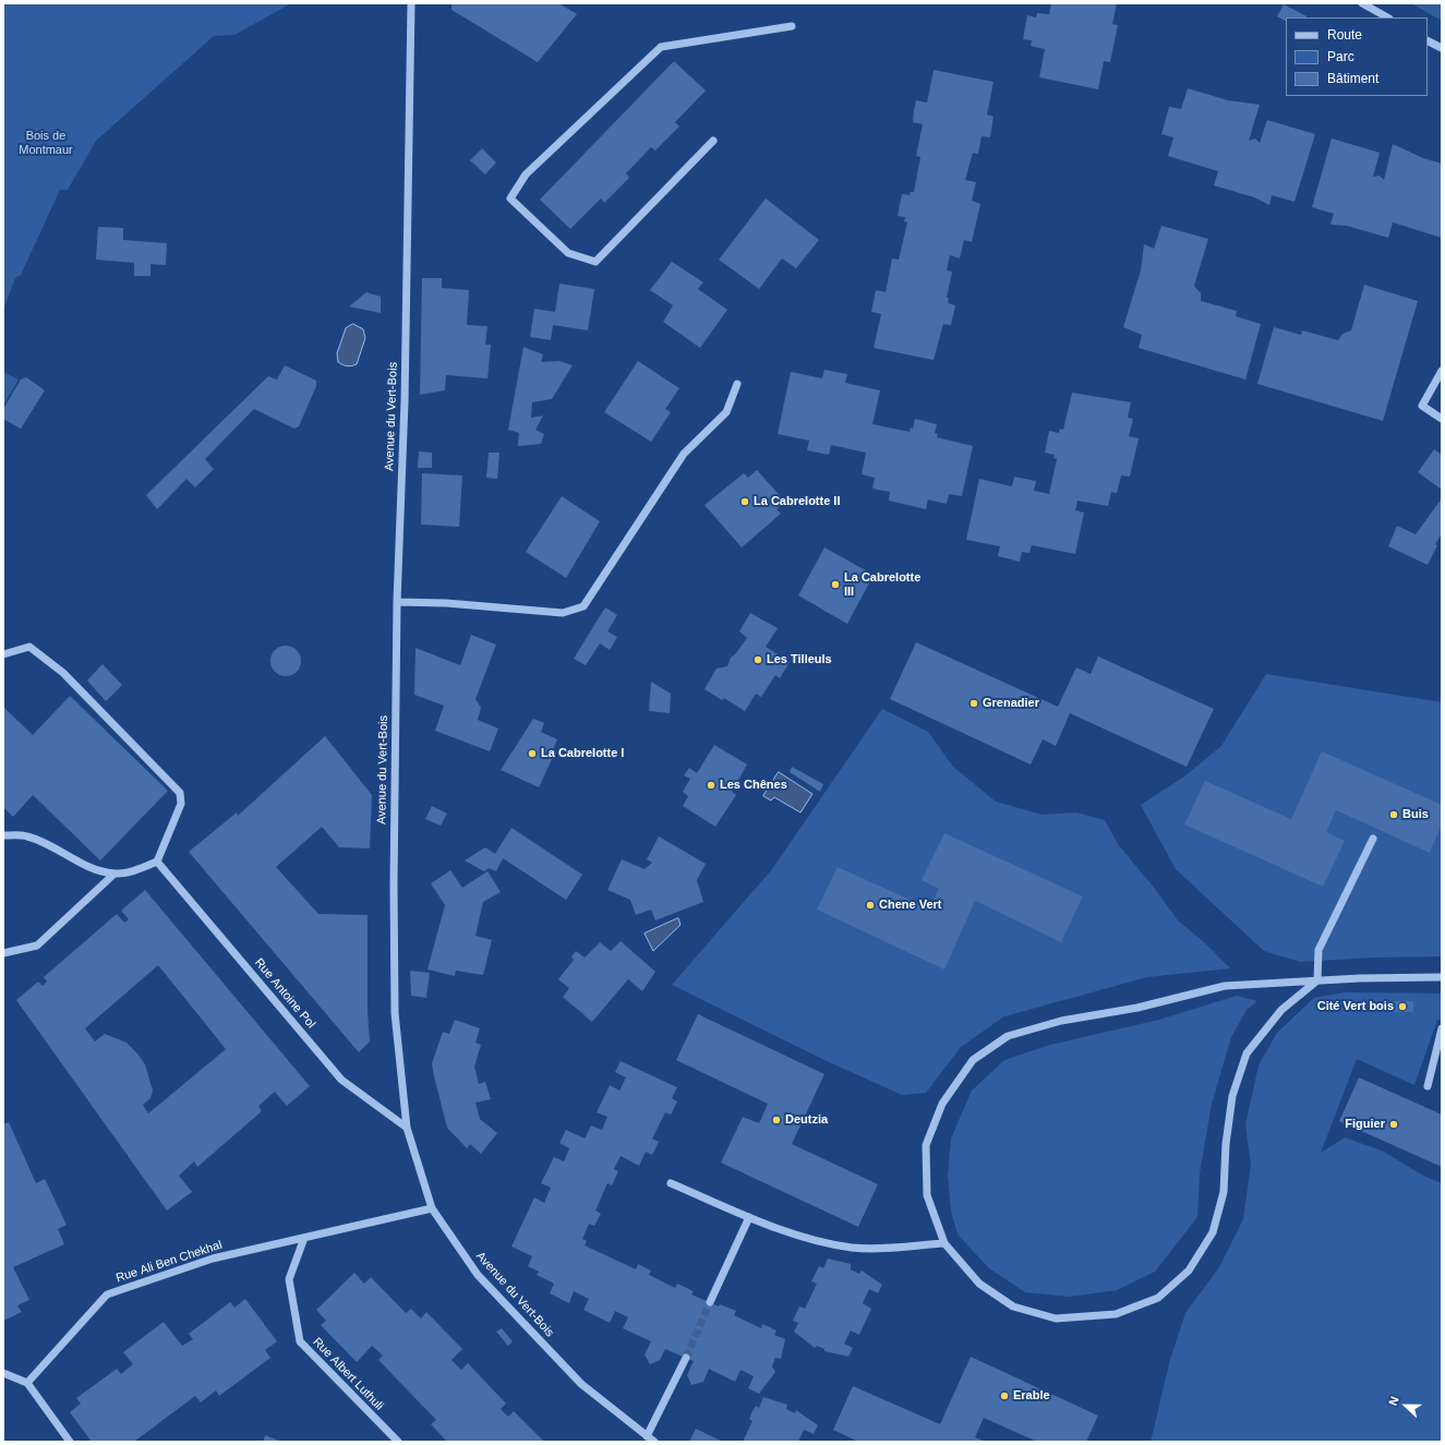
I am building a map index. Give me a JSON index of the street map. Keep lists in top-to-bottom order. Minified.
{"streets":{"street":["Avenue du Vert-Bois","Rue Antoine Pol","Rue Ali Ben Chekhal","Rue Albert Luthuli"]},"crossings":[["Avenue du Vert-Bois","Rue Antoine Pol"],["Avenue du Vert-Bois","Rue Ali Ben Chekhal"],["Rue Ali Ben Chekhal","Rue Albert Luthuli"]],"parks":["Bois de Montmaur"],"places":["La Cabrelotte II","La Cabrelotte III","Les Tilleuls","Grenadier","La Cabrelotte I","Les Chênes","Buis","Chene Vert","Cité Vert bois","Deutzia","Figuier","Erable"],"legend":["Route","Parc","Bâtiment"],"north":"left"}
